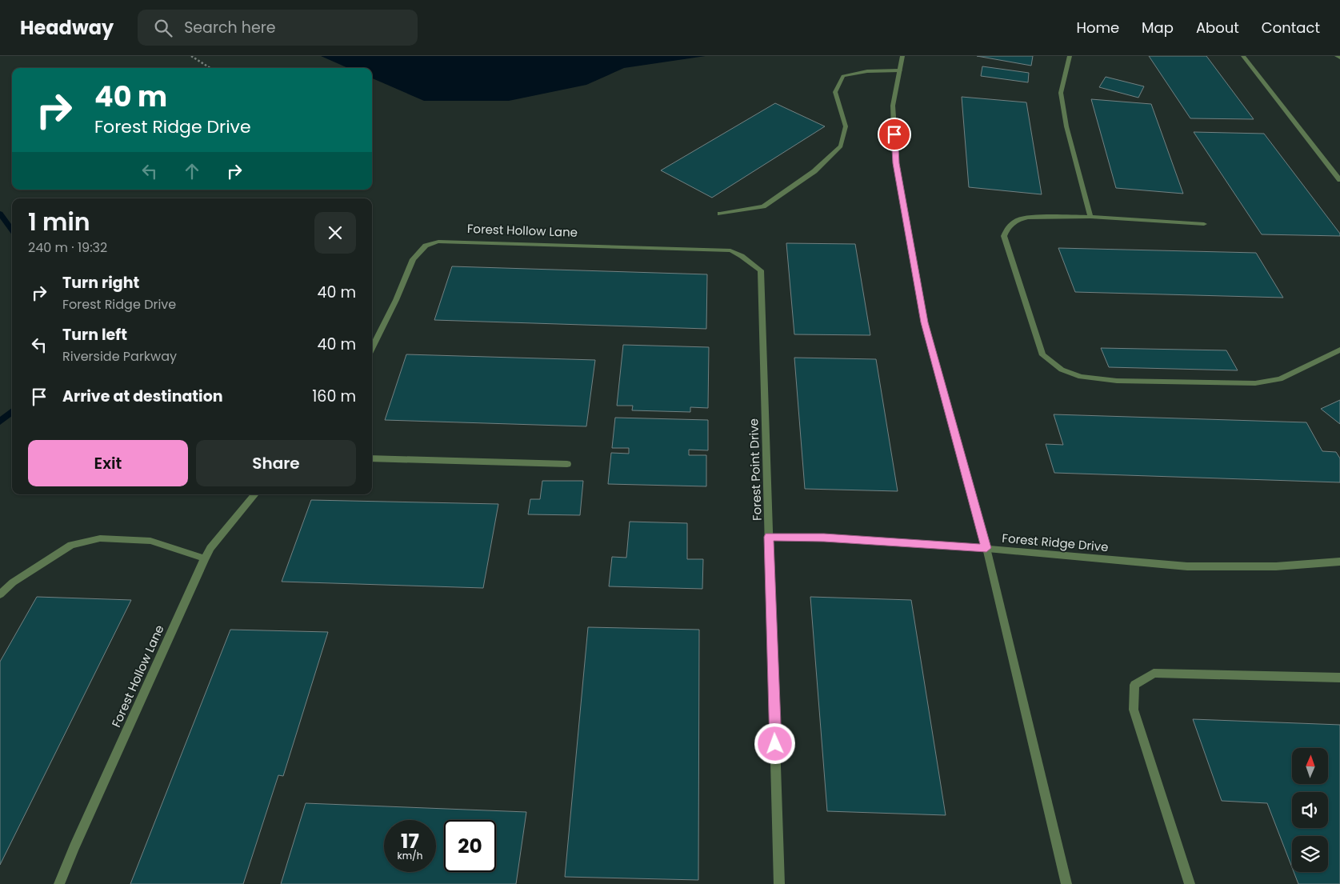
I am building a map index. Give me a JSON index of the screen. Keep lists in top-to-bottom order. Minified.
{"streets":{"street":["Forest Hollow Lane","Forest Point Drive","Forest Ridge Drive"]},"crossings":[["Forest Hollow Lane","Forest Point Drive"],["Forest Point Drive","Forest Ridge Drive"]],"north":"top","page":{"header":"Headway","search":"Search here","nav":["Home","Map","About","Contact"],"turn":["40 m","Forest Ridge Drive"],"heading":["1 min","240 m · 19:32"],"list":[{"name":"Turn right","note":"Forest Ridge Drive","value":"40 m"},{"name":"Turn left","note":"Riverside Parkway","value":"40 m"},{"name":"Arrive at destination","value":"160 m"}],"buttons":["Exit","Share"],"speed":"17 km/h","limit":"20"}}
